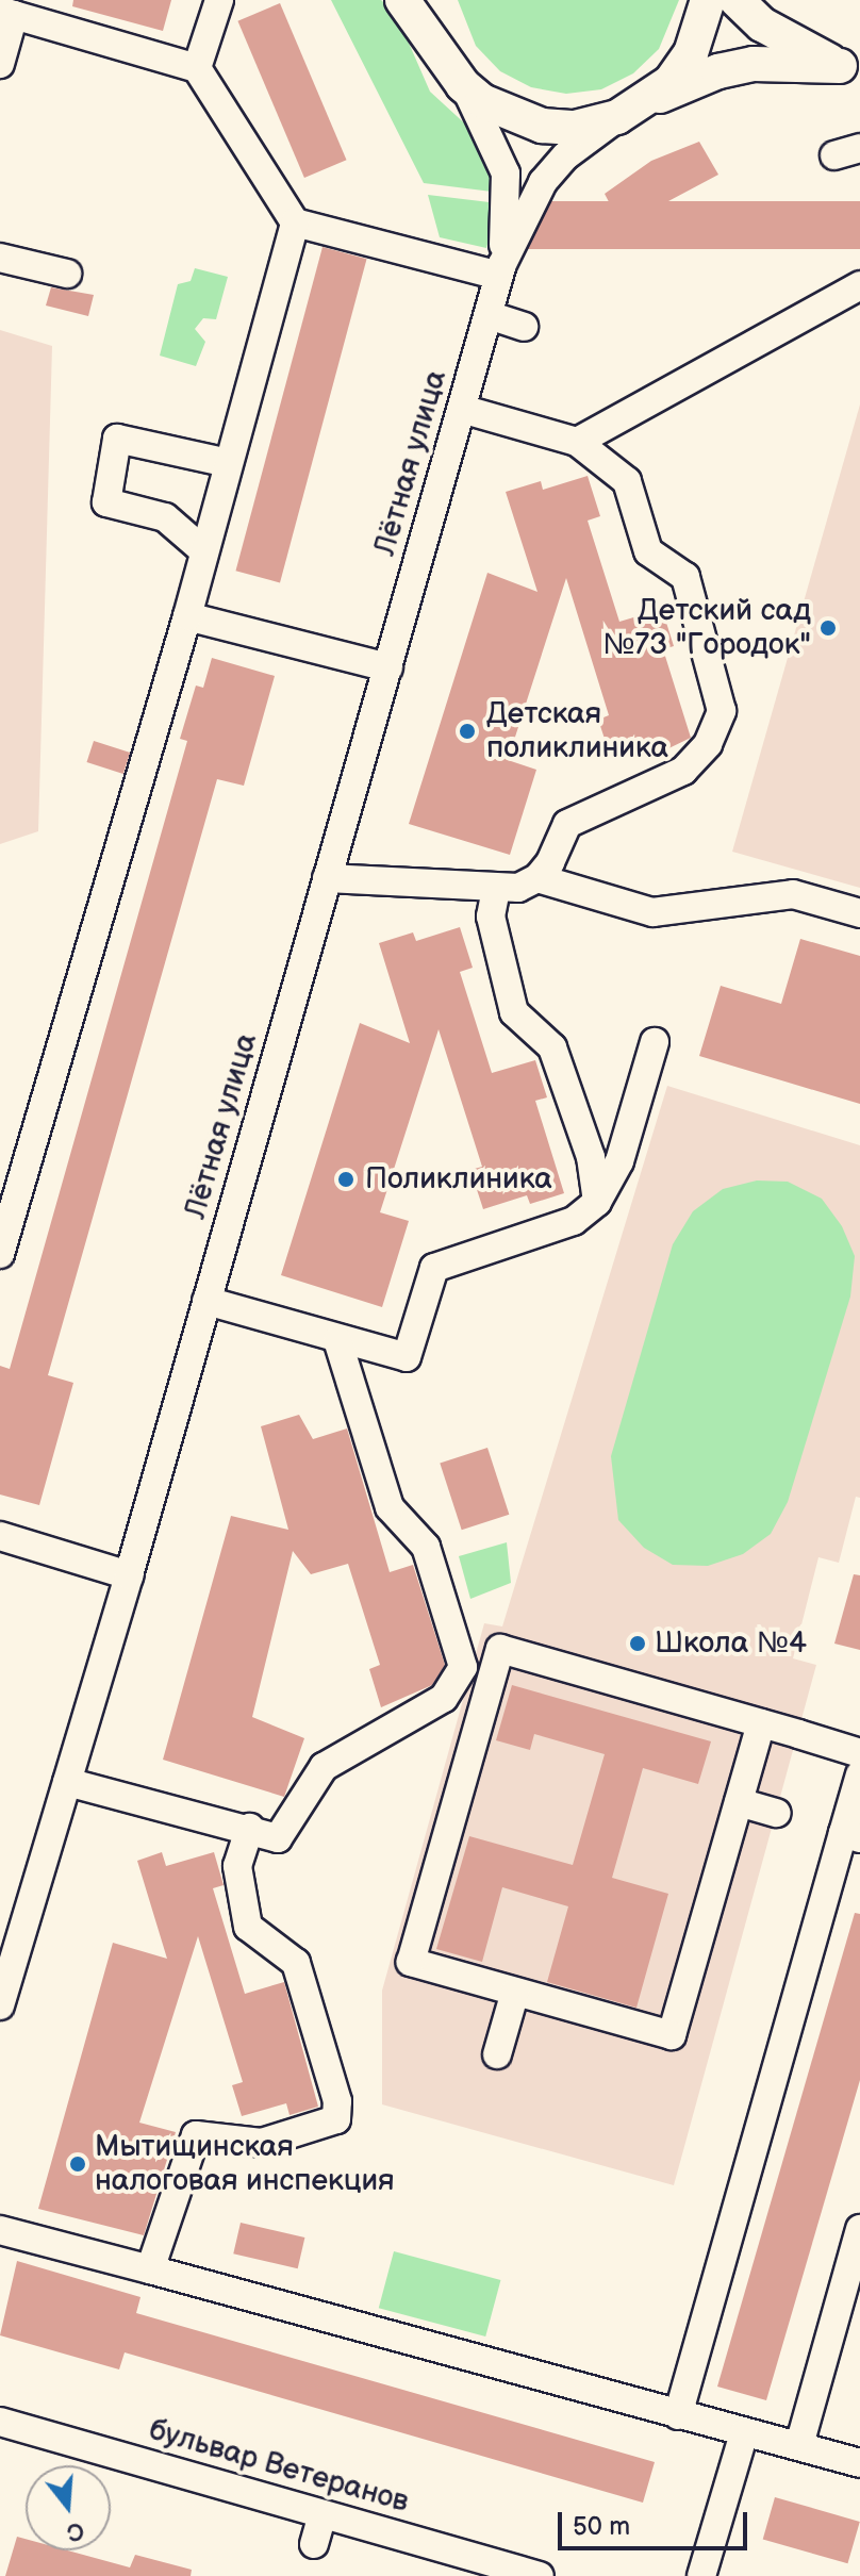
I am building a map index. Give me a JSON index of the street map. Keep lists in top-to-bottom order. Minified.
{"streets":{"street":["Лётная улица","бульвар Ветеранов"]},"places":["Детский сад №73 \"Городок\"","Детская поликлиника","Поликлиника","Школа №4","Мытищинская налоговая инспекция"],"scale_bar":"50 m","north":"bottom"}
